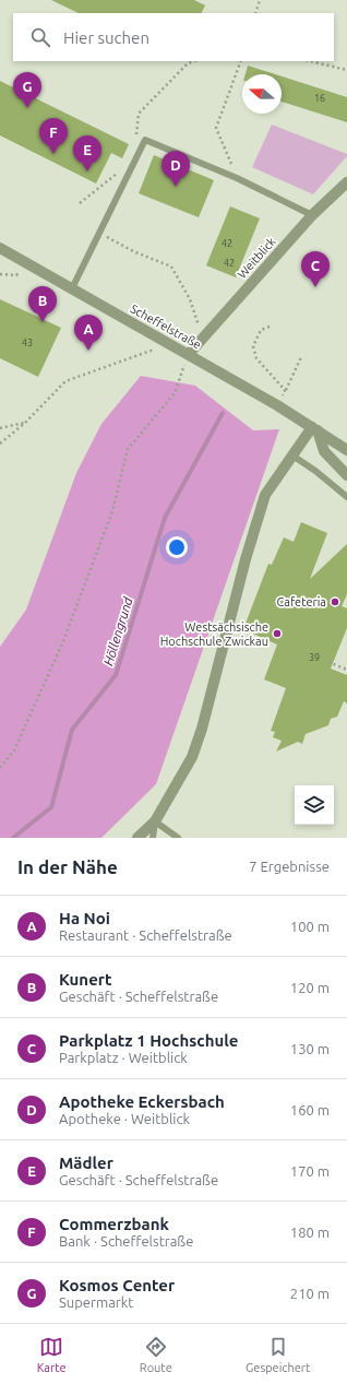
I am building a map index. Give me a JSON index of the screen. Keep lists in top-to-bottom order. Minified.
{"streets":{"street":["Weitblick","Scheffelstraße"]},"crossings":[["Weitblick","Scheffelstraße"]],"water":["Höllengrund"],"places":["Cafeteria","Westsächsische Hochschule Zwickau"],"house_numbers":["16","42","42","43","39"],"north":"left","page":{"search":"Hier suchen","pins":["G","F","E","D","C","B","A"],"heading":["In der Nähe","7 Ergebnisse"],"list":[{"mark":"A","name":"Ha Noi","note":"Restaurant · Scheffelstraße","value":"100 m"},{"mark":"B","name":"Kunert","note":"Geschäft · Scheffelstraße","value":"120 m"},{"mark":"C","name":"Parkplatz 1 Hochschule","note":"Parkplatz · Weitblick","value":"130 m"},{"mark":"D","name":"Apotheke Eckersbach","note":"Apotheke · Weitblick","value":"160 m"},{"mark":"E","name":"Mädler","note":"Geschäft · Scheffelstraße","value":"170 m"},{"mark":"F","name":"Commerzbank","note":"Bank · Scheffelstraße","value":"180 m"},{"mark":"G","name":"Kosmos Center","note":"Supermarkt","value":"210 m"}],"nav":["Karte","Route","Gespeichert"]}}
